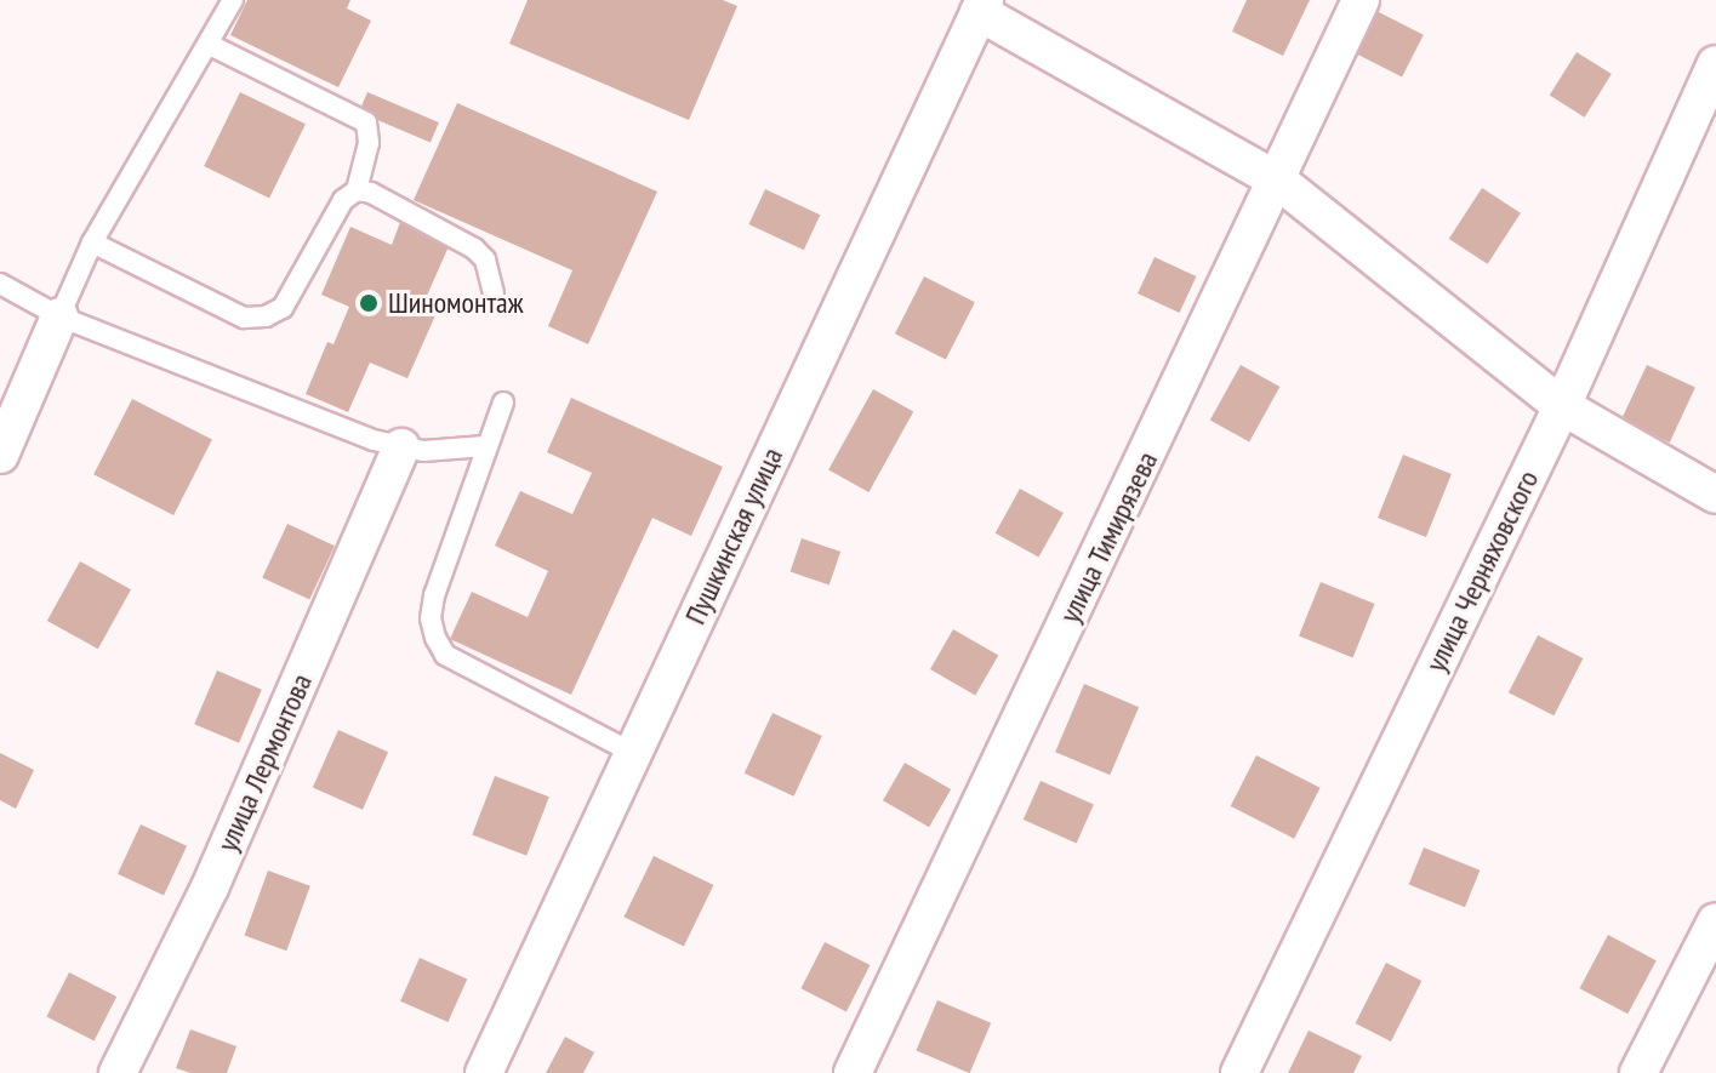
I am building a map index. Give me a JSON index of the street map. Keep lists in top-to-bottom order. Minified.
{"streets":{"street":["Пушкинская улица","улица Тимирязева","улица Черняховского","улица Лермонтова"]},"places":["Шиномонтаж"]}
